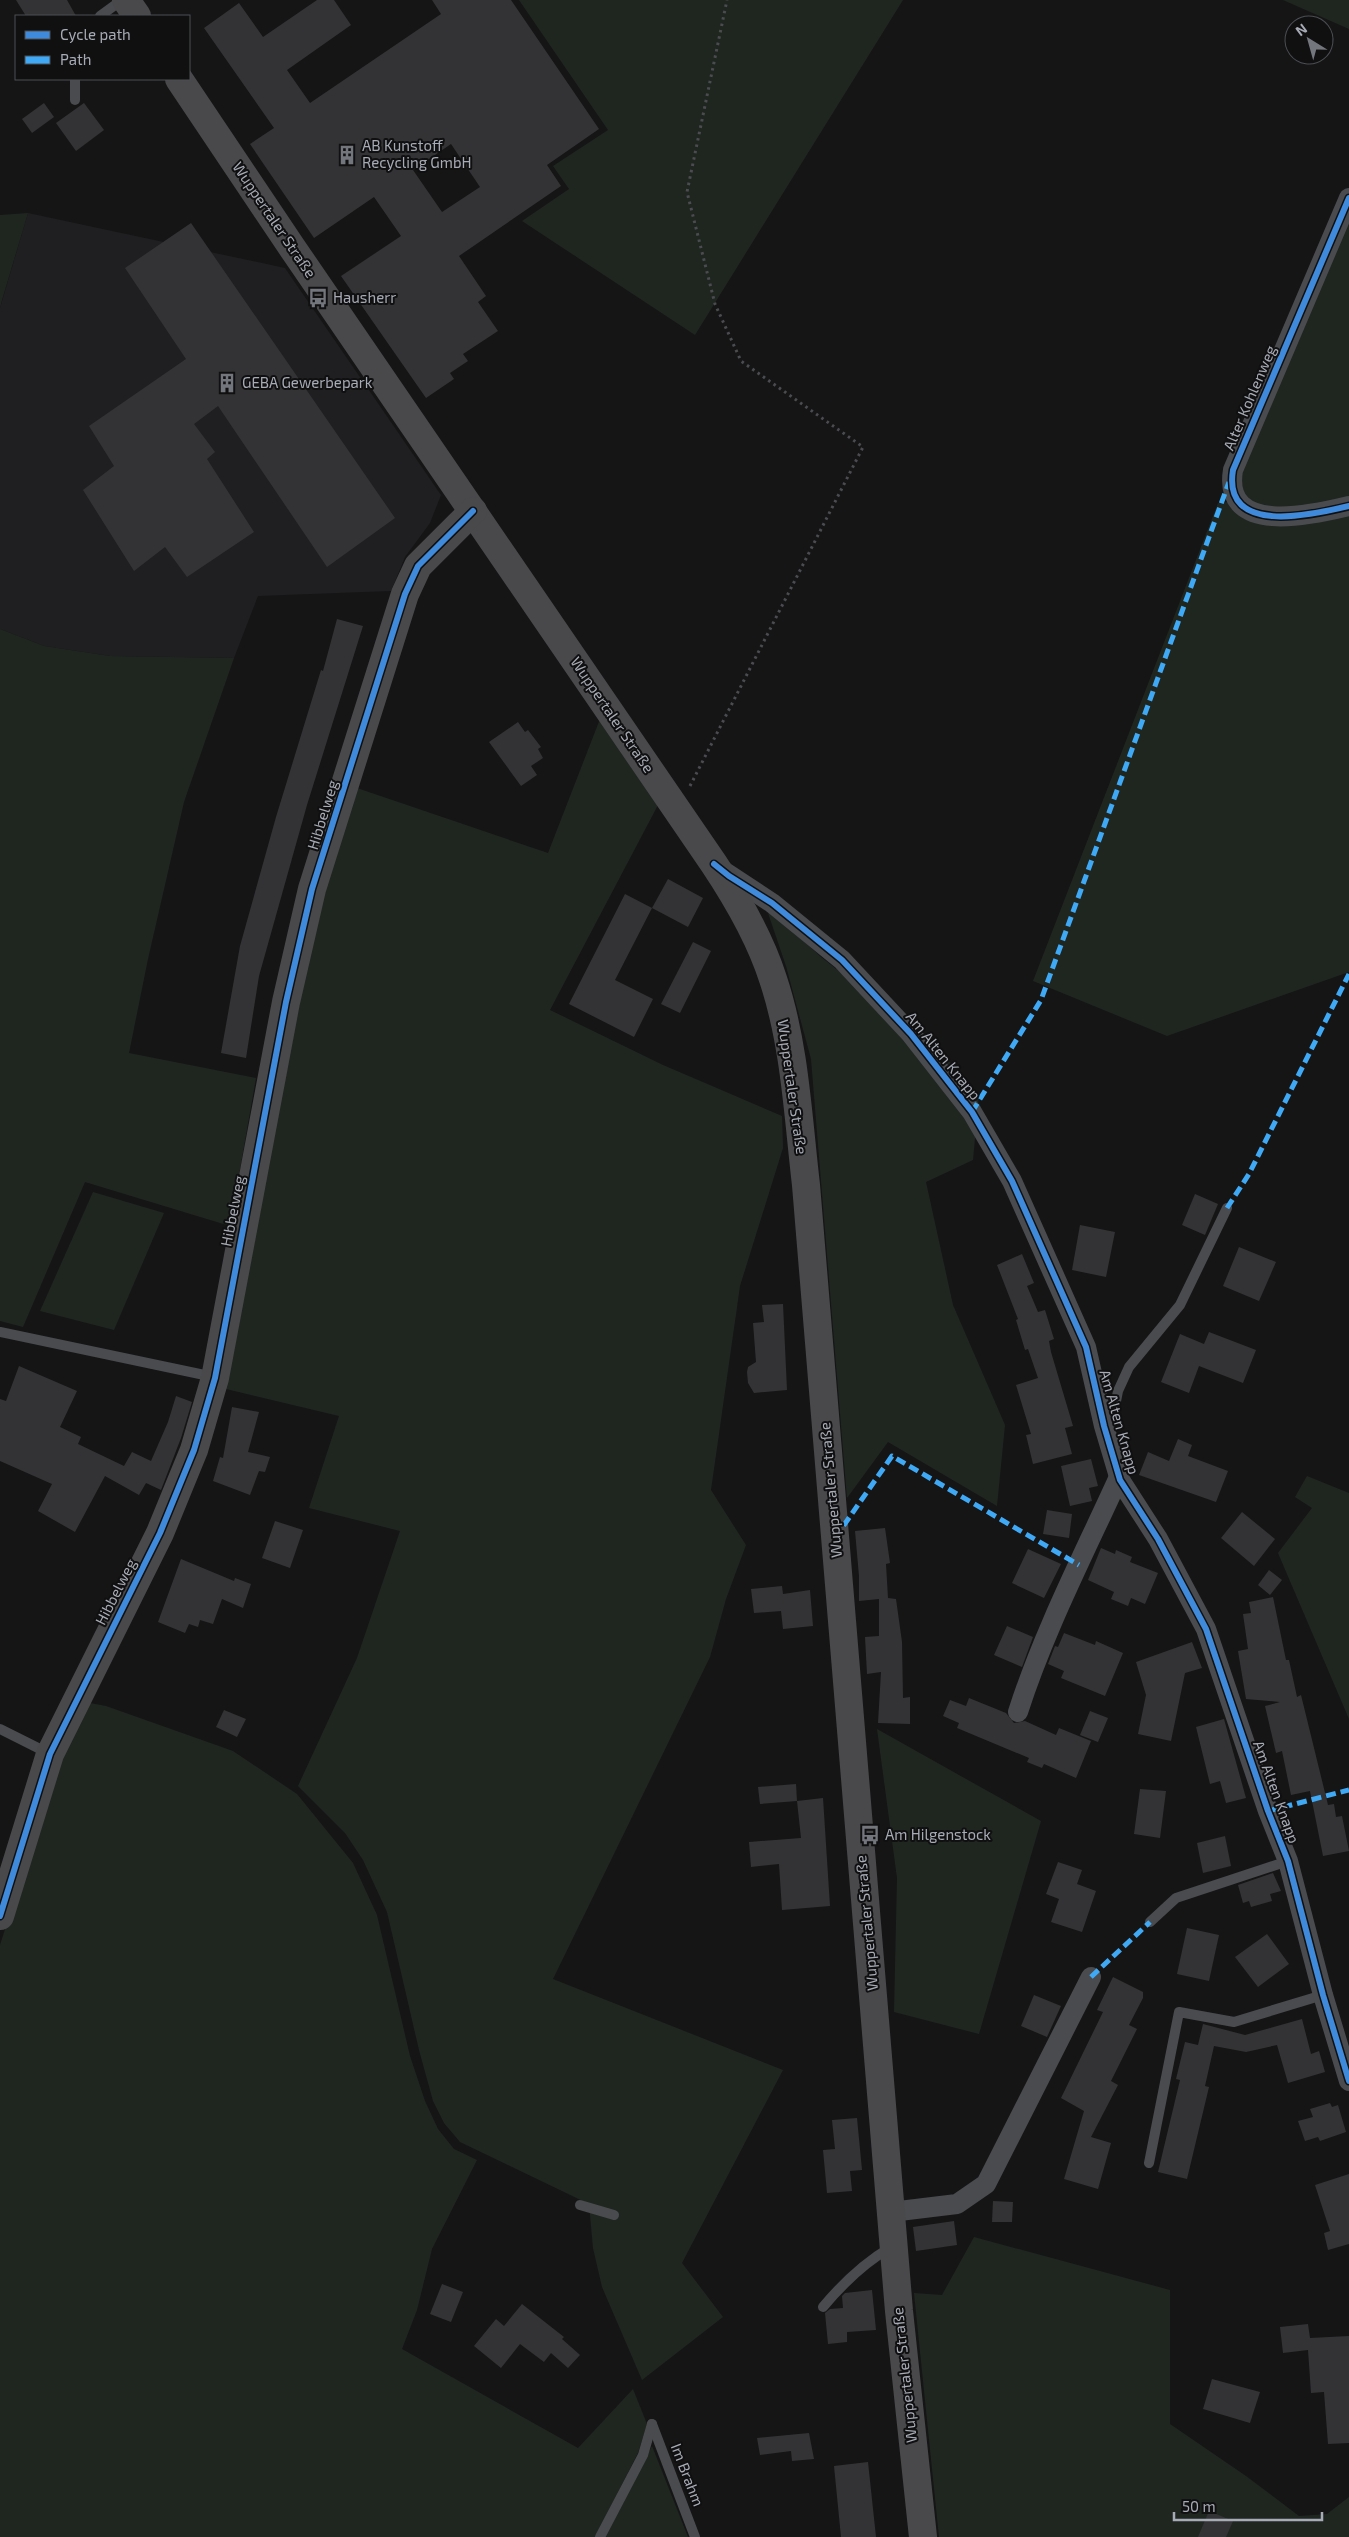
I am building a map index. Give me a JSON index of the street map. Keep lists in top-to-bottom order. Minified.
{"streets":{"main road":["Wuppertaler Straße","Hibbelweg"],"street":["Alter Kohlenweg","Am Alten Knapp"],"lane":["Im Brahm"]},"crossings":[["Wuppertaler Straße","Hibbelweg"],["Wuppertaler Straße","Am Alten Knapp"]],"places":{"building":["AB Kunstoff Recycling GmbH","GEBA Gewerbepark"],"bus stop":["Hausherr","Am Hilgenstock"]},"legend":["Cycle path","Path"],"scale_bar":"50 m","north":"top left"}
